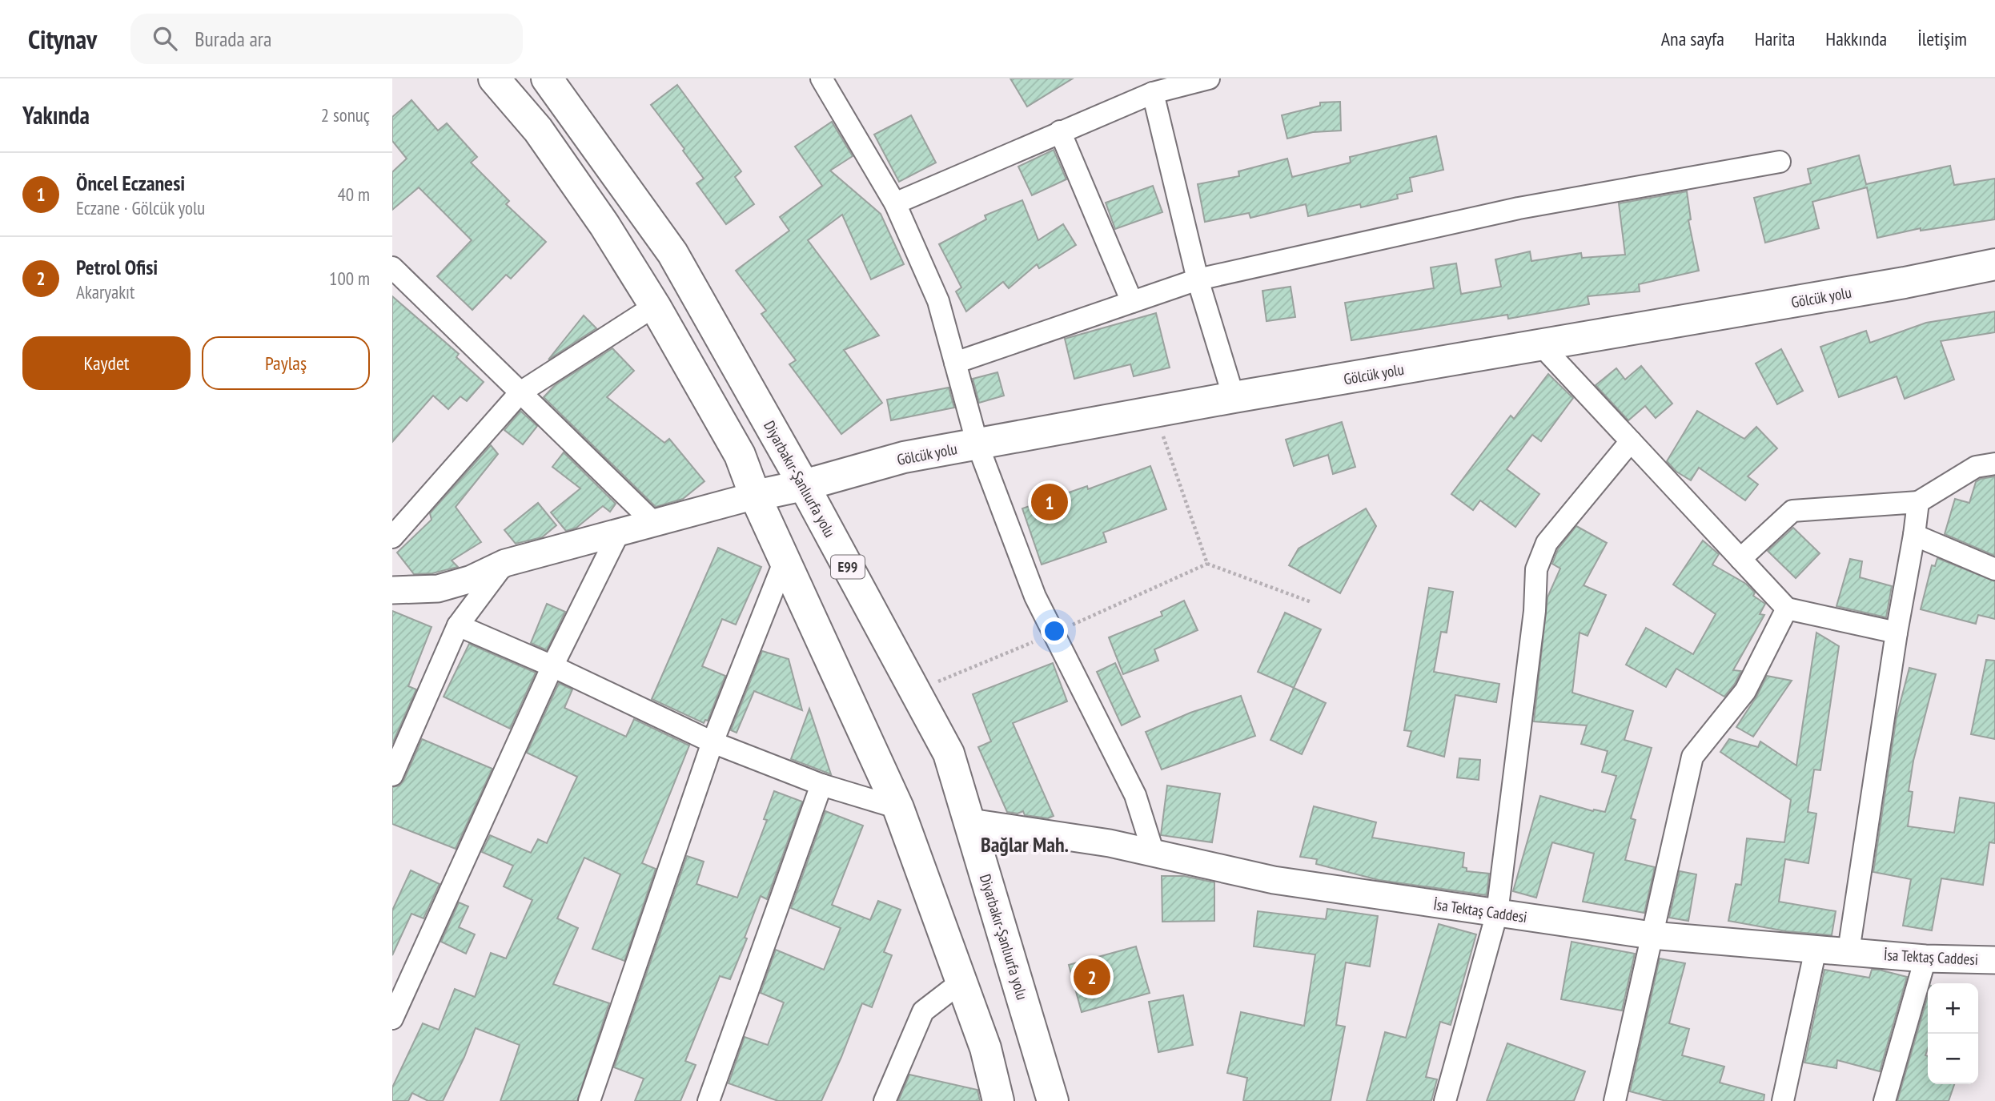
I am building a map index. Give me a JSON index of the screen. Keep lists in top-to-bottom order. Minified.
{"streets":{"main road":["Gölcük yolu","Diyarbakır-Şanlıurfa yolu","E99"],"street":["İsa Tektaş Caddesi"]},"crossings":[["Gölcük yolu","Diyarbakır-Şanlıurfa yolu"],["Diyarbakır-Şanlıurfa yolu","İsa Tektaş Caddesi"]],"districts":["Bağlar Mah."],"page":{"header":"Citynav","search":"Burada ara","nav":["Ana sayfa","Harita","Hakkında","İletişim"],"heading":["Yakında","2 sonuç"],"list":[{"mark":"1","name":"Öncel Eczanesi","note":"Eczane · Gölcük yolu","value":"40 m"},{"mark":"2","name":"Petrol Ofisi","note":"Akaryakıt","value":"100 m"}],"buttons":["Kaydet","Paylaş"],"pins":["1","2"],"map_buttons":["+","−"]}}
